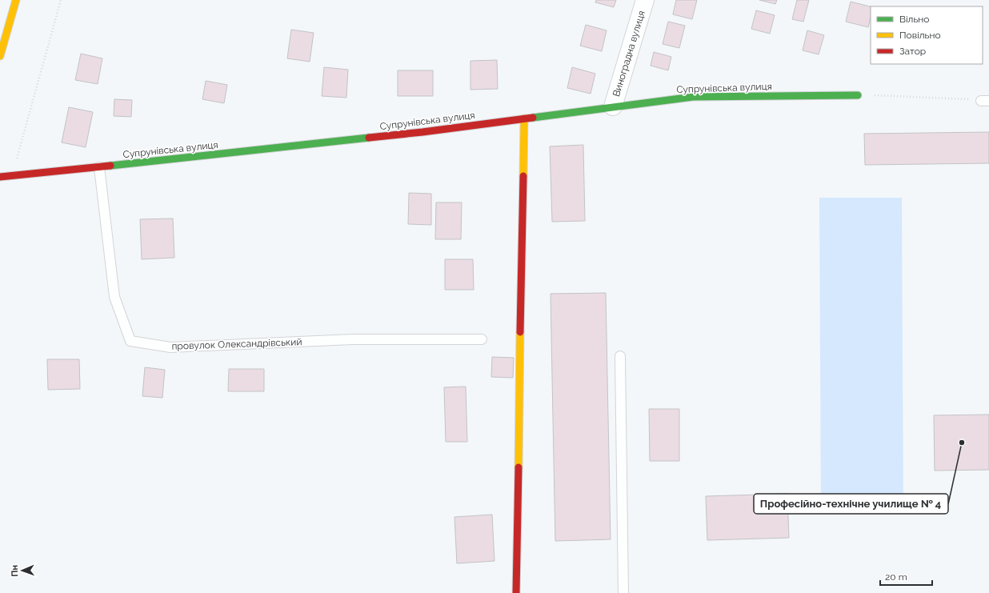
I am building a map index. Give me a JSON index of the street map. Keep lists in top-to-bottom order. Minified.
{"streets":{"street":["Виноградна вулиця","Супрунівська вулиця"],"lane":["провулок Олександрівський"]},"crossings":[["Виноградна вулиця","Супрунівська вулиця"],["Супрунівська вулиця","провулок Олександрівський"]],"places":["Професійно-технічне училище № 4"],"legend":["Вільно","Повільно","Затор"],"scale_bar":"20 m","north":"left"}
